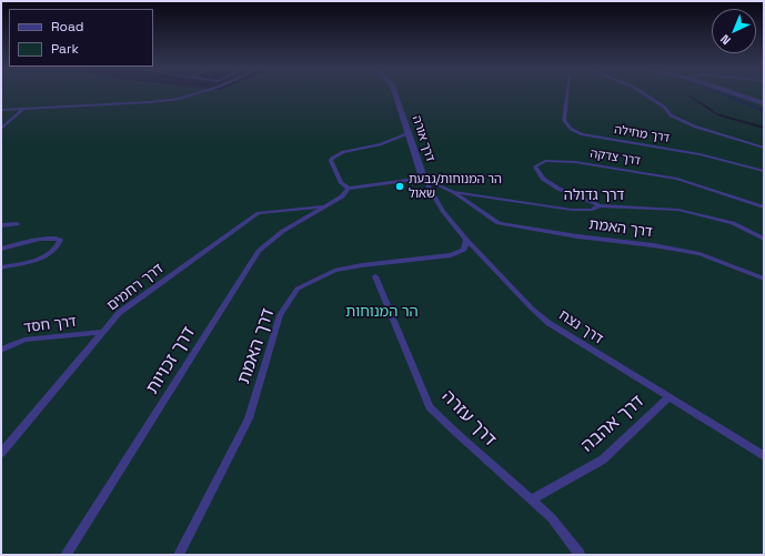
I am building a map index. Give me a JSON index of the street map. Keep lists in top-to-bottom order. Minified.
{"streets":{"street":["דרך אורה"],"lane":["דרך מחילה","דרך צדקה","דרך גדולה","דרך האמת","דרך רחמים","דרך חסד","דרך נצח","דרך זכויות","דרך עזרה","דרך אהבה"]},"crossings":[["דרך אורה","דרך גדולה"],["דרך אורה","דרך נצח"],["דרך צדקה","דרך גדולה"],["דרך גדולה","דרך האמת"],["דרך גדולה","דרך נצח"],["דרך האמת","דרך נצח"],["דרך רחמים","דרך חסד"],["דרך רחמים","דרך זכויות"],["דרך נצח","דרך אהבה"],["דרך עזרה","דרך אהבה"]],"parks":["הר המנוחות"],"places":["הר המנוחות/גבעת שאול"],"legend":["Road","Park"],"north":"bottom left"}
